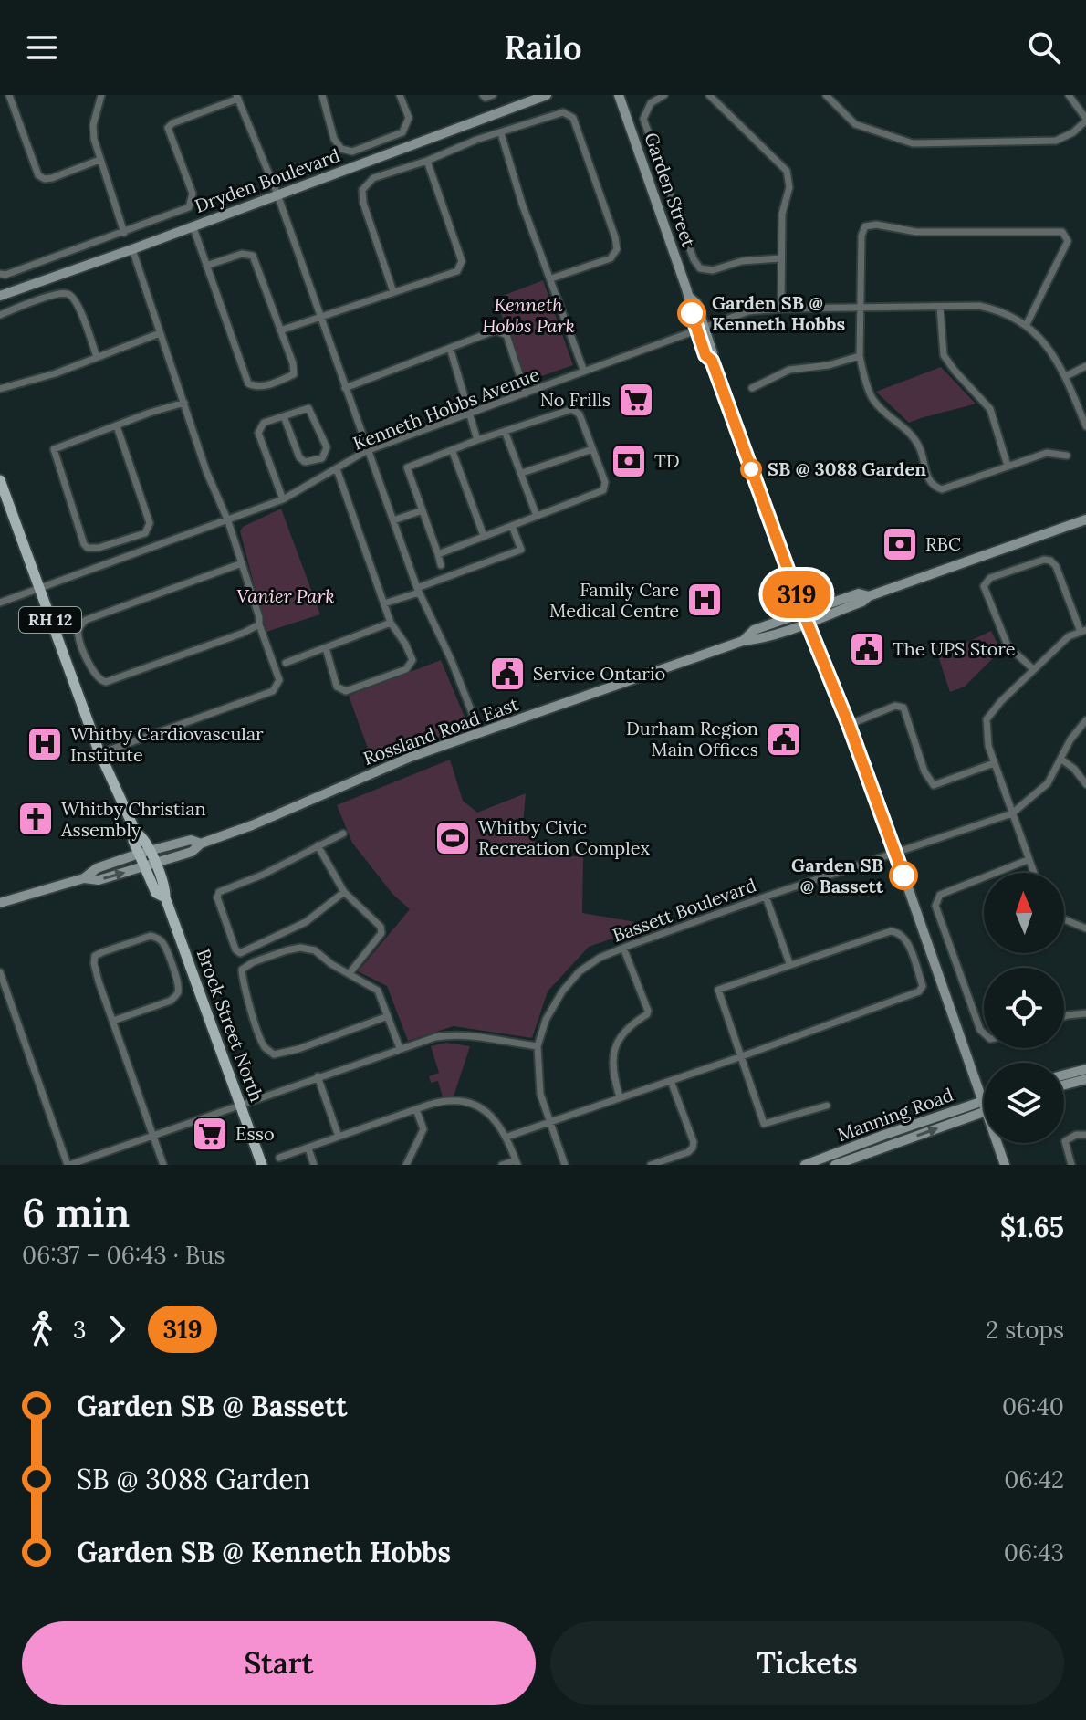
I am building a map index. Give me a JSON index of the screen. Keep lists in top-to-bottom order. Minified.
{"streets":{"main road":["Dryden Boulevard","Garden Street","RH 12","Rossland Road East","Brock Street North","Manning Road"],"street":["Kenneth Hobbs Avenue","Bassett Boulevard"]},"crossings":[["Garden Street","Kenneth Hobbs Avenue"],["Garden Street","Rossland Road East"],["Garden Street","Bassett Boulevard"],["Garden Street","Manning Road"],["Kenneth Hobbs Avenue","Brock Street North"],["Rossland Road East","Brock Street North"]],"parks":["Kenneth Hobbs Park","Vanier Park"],"places":{"other":["Garden SB @ Kenneth Hobbs","SB @ 3088 Garden","Garden SB @ Bassett"],"supermarket":["No Frills","Esso"],"bank":["TD","RBC"],"hospital":["Family Care Medical Centre","Whitby Cardiovascular Institute"],"public building":["The UPS Store","Service Ontario","Durham Region Main Offices"],"church":["Whitby Christian Assembly"],"sports":["Whitby Civic Recreation Complex"]},"lines":["bus line 319"],"north":"top","page":{"header":"Railo","on_map":"319","heading":["6 min","06:37 – 06:43 · Bus","$1.65"],"legs":["3","319","2 stops"],"list":[{"name":"Garden SB @ Bassett","value":"06:40"},{"name":"SB @ 3088 Garden","value":"06:42"},{"name":"Garden SB @ Kenneth Hobbs","value":"06:43"}],"buttons":["Start","Tickets"]}}
